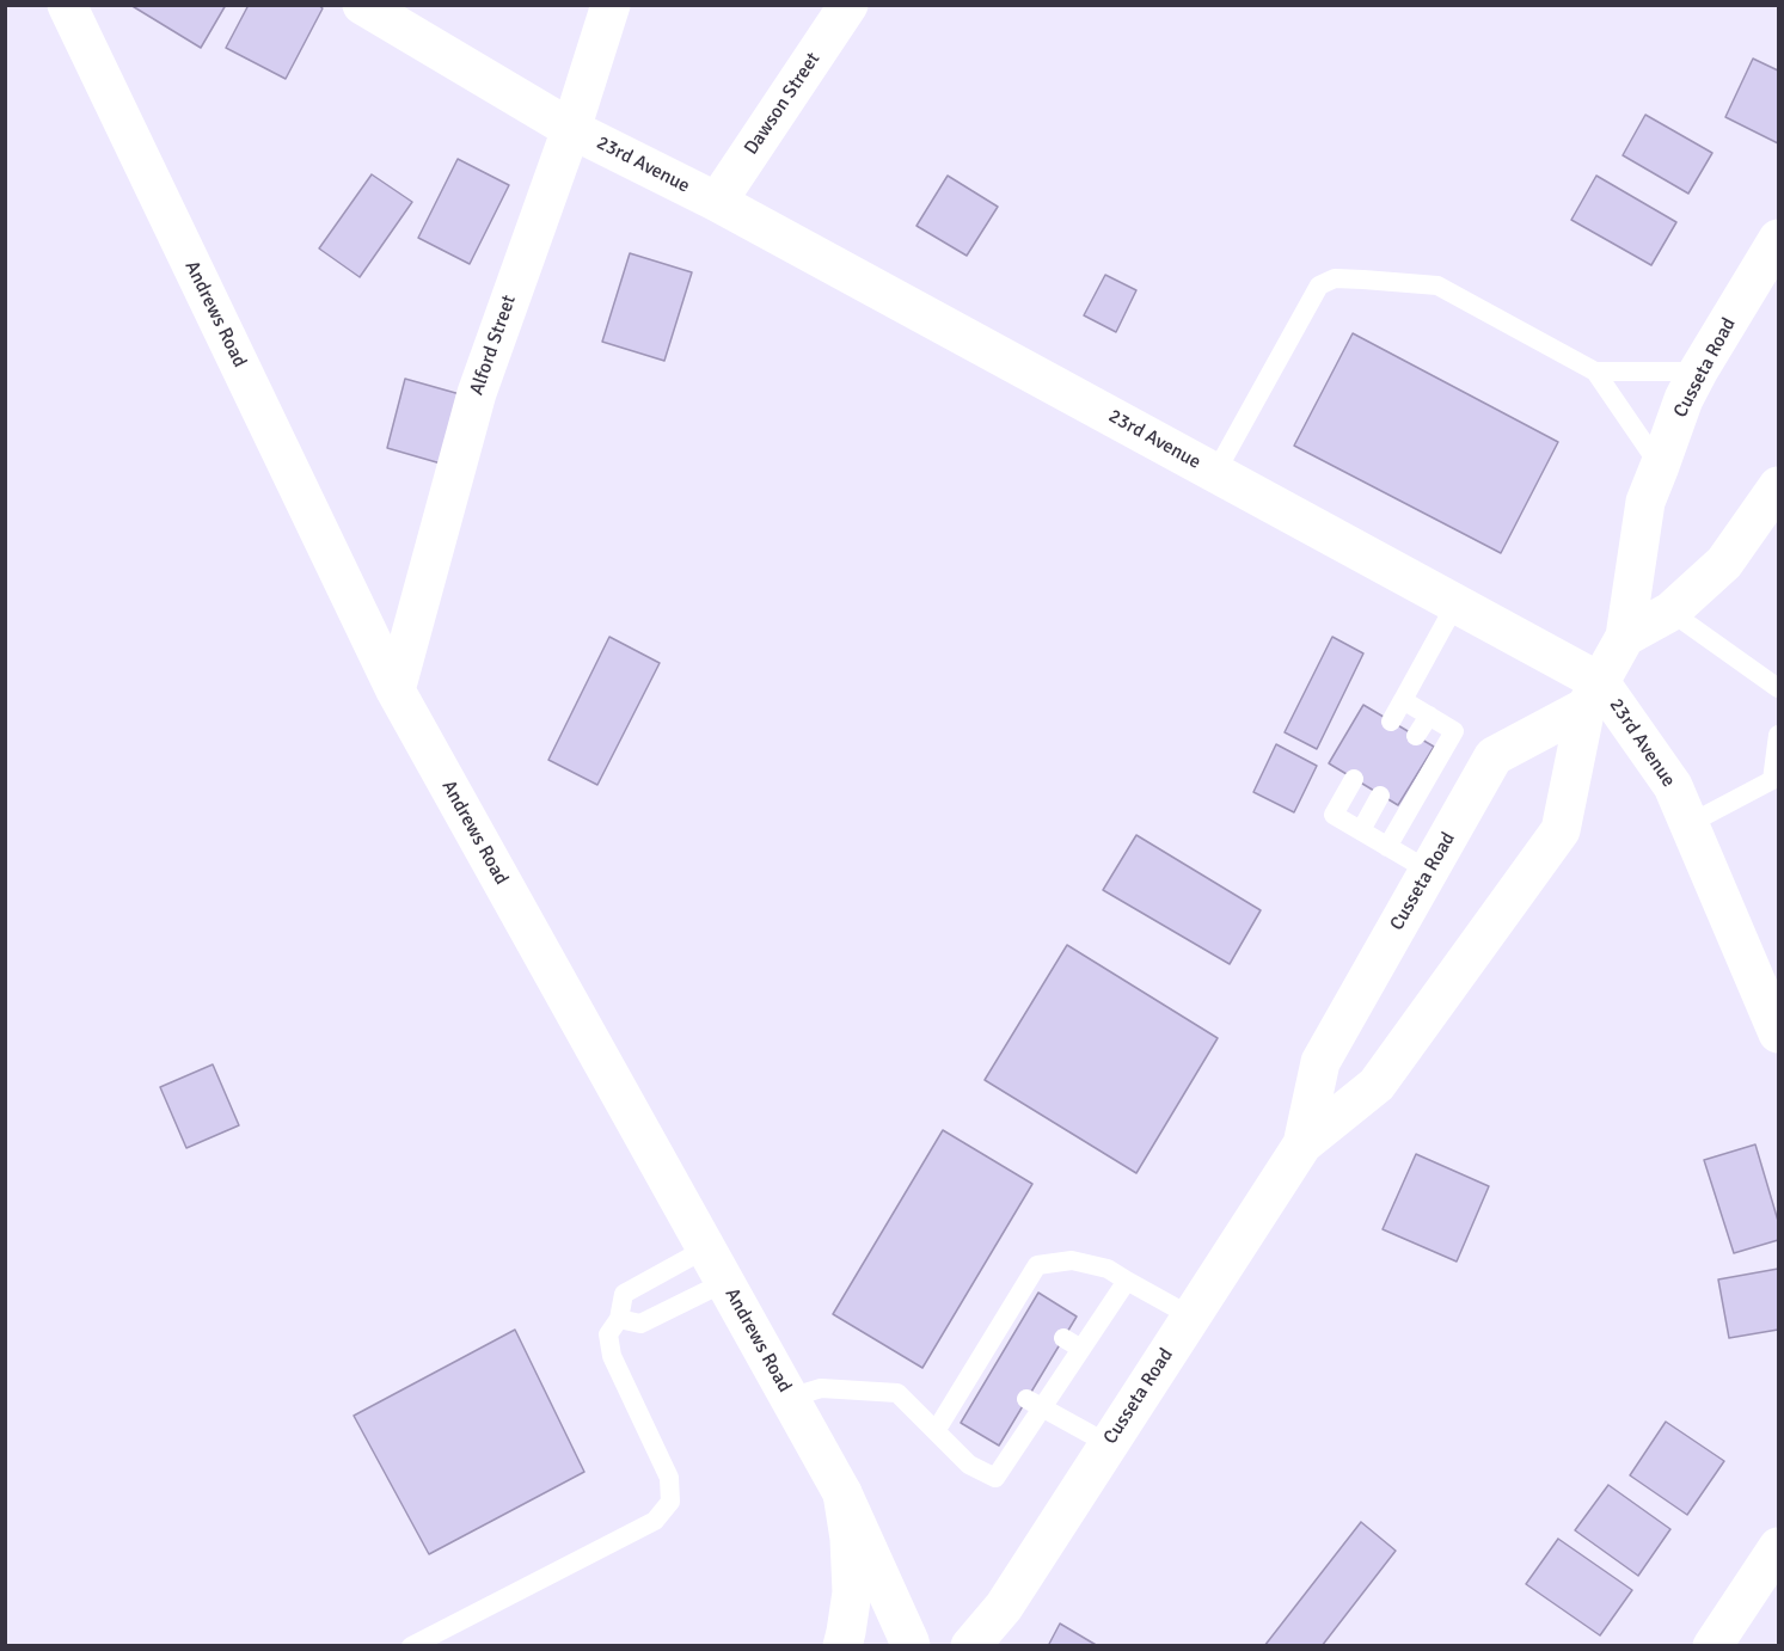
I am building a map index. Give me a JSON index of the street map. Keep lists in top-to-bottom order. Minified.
{"streets":{"street":["Dawson Street","23rd Avenue","Andrews Road","Alford Street","Cusseta Road"]},"crossings":[["Dawson Street","23rd Avenue"],["23rd Avenue","Alford Street"],["23rd Avenue","Cusseta Road"],["Andrews Road","Alford Street"]]}
